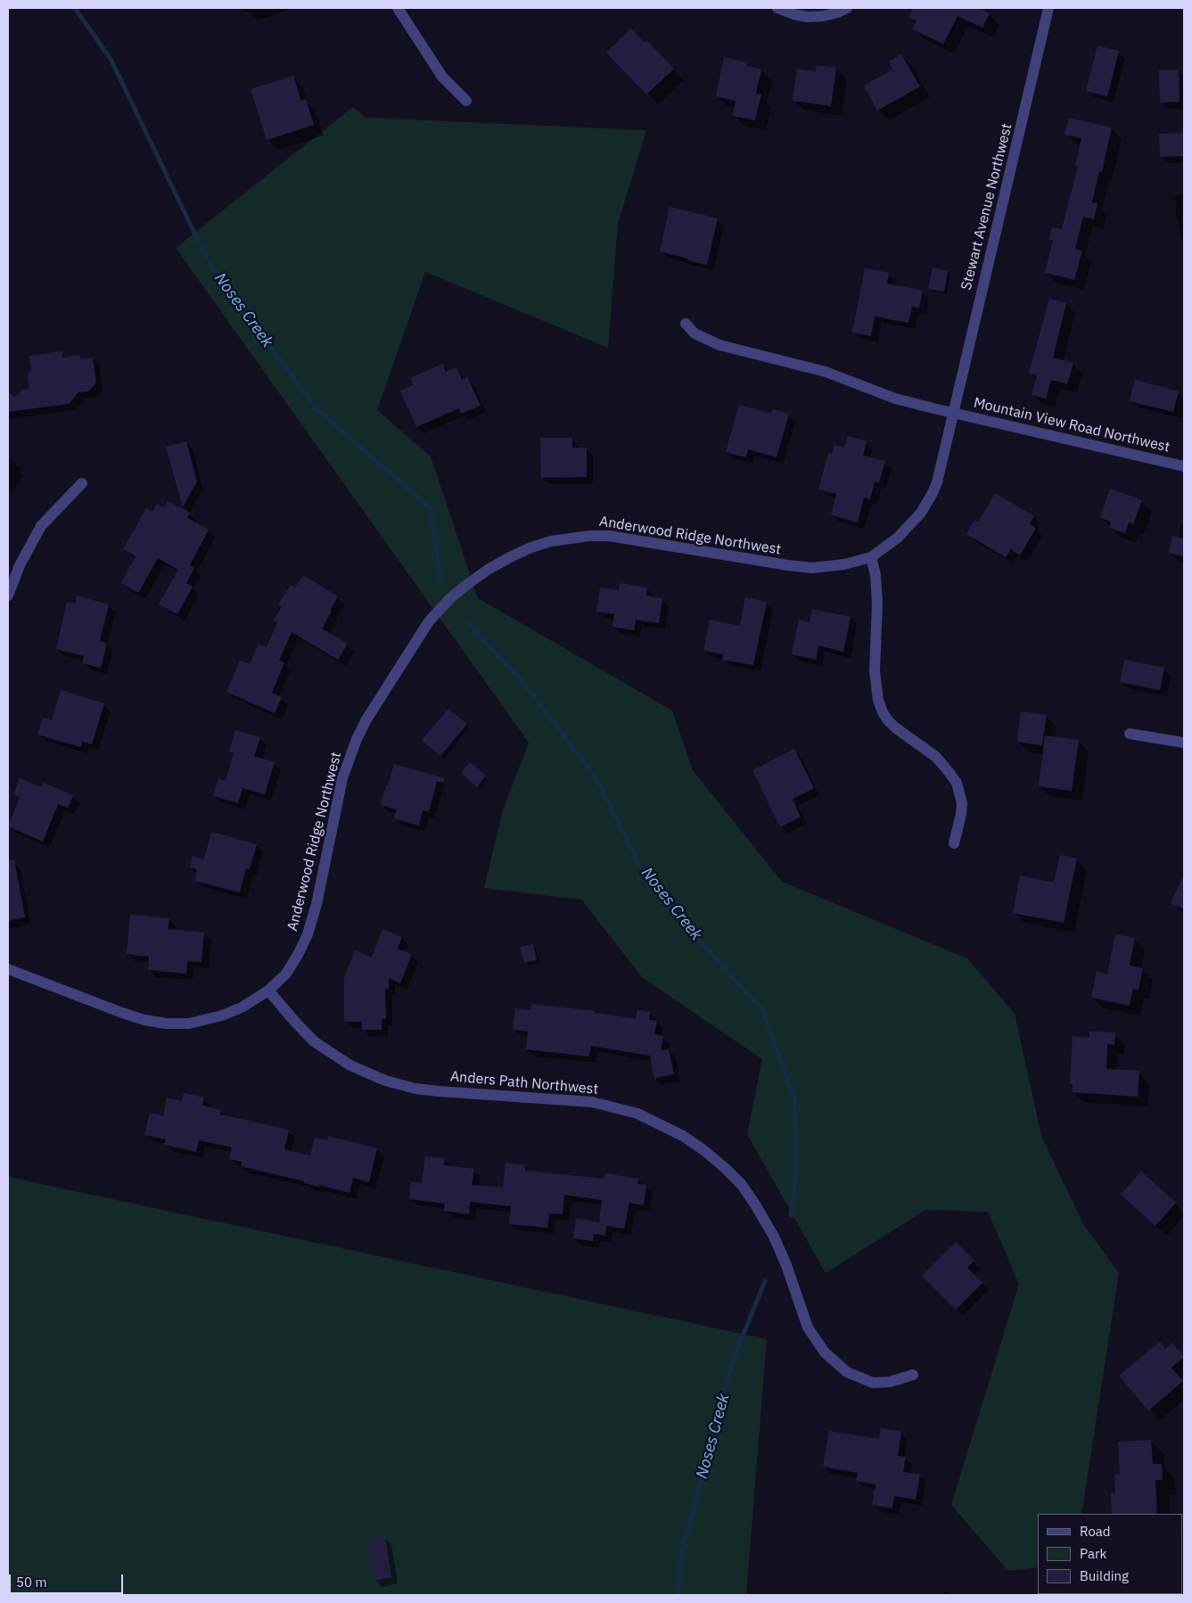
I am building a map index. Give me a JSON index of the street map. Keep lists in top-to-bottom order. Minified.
{"streets":{"street":["Stewart Avenue Northwest","Mountain View Road Northwest","Anderwood Ridge Northwest","Anders Path Northwest"]},"crossings":[["Stewart Avenue Northwest","Mountain View Road Northwest"],["Stewart Avenue Northwest","Anderwood Ridge Northwest"],["Mountain View Road Northwest","Anderwood Ridge Northwest"],["Anderwood Ridge Northwest","Anders Path Northwest"]],"water":["Noses Creek"],"legend":["Road","Park","Building"],"scale_bar":"50 m"}
